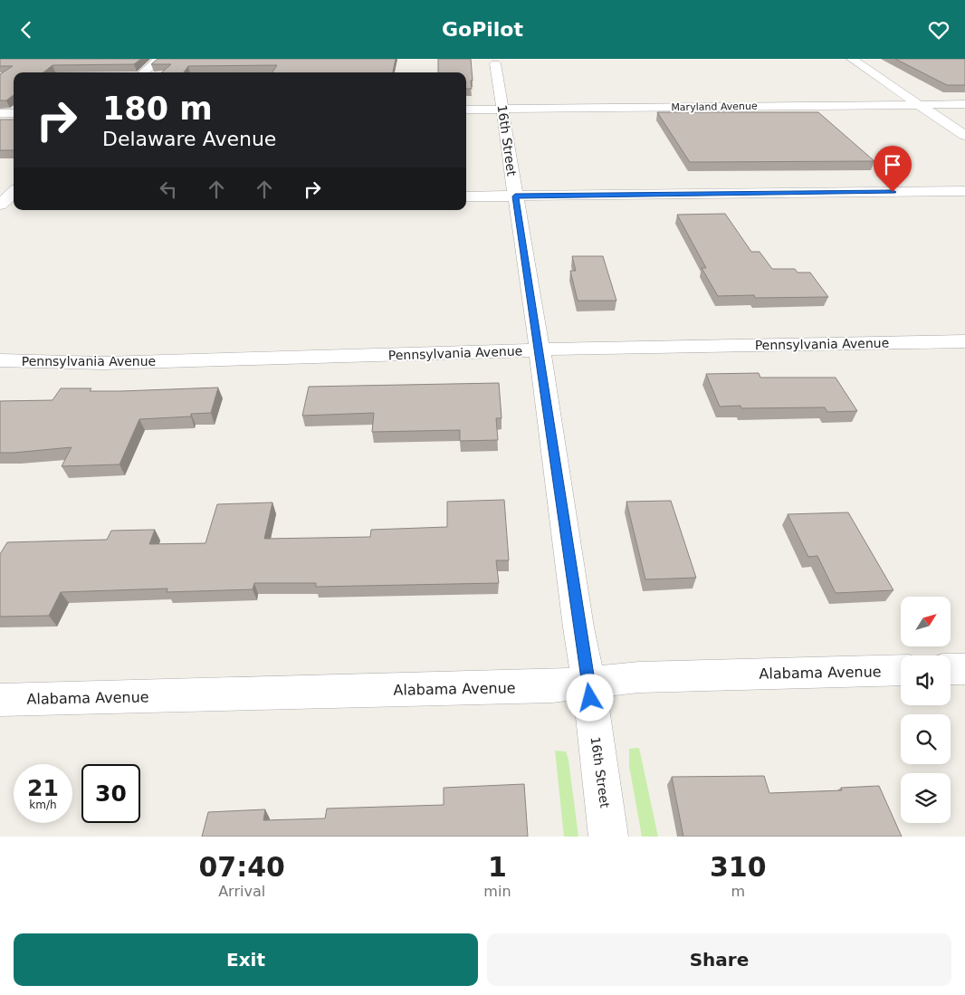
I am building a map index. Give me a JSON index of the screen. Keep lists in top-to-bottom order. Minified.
{"streets":{"street":["Maryland Avenue","16th Street","Pennsylvania Avenue","Alabama Avenue"]},"crossings":[["Maryland Avenue","16th Street"],["16th Street","Pennsylvania Avenue"],["16th Street","Alabama Avenue"]],"north":"top right","page":{"header":"GoPilot","turn":["180 m","Delaware Avenue"],"speed":"21 km/h","limit":"30","eta":["07:40","Arrival","1","min","310","m"],"buttons":["Exit","Share"]}}
